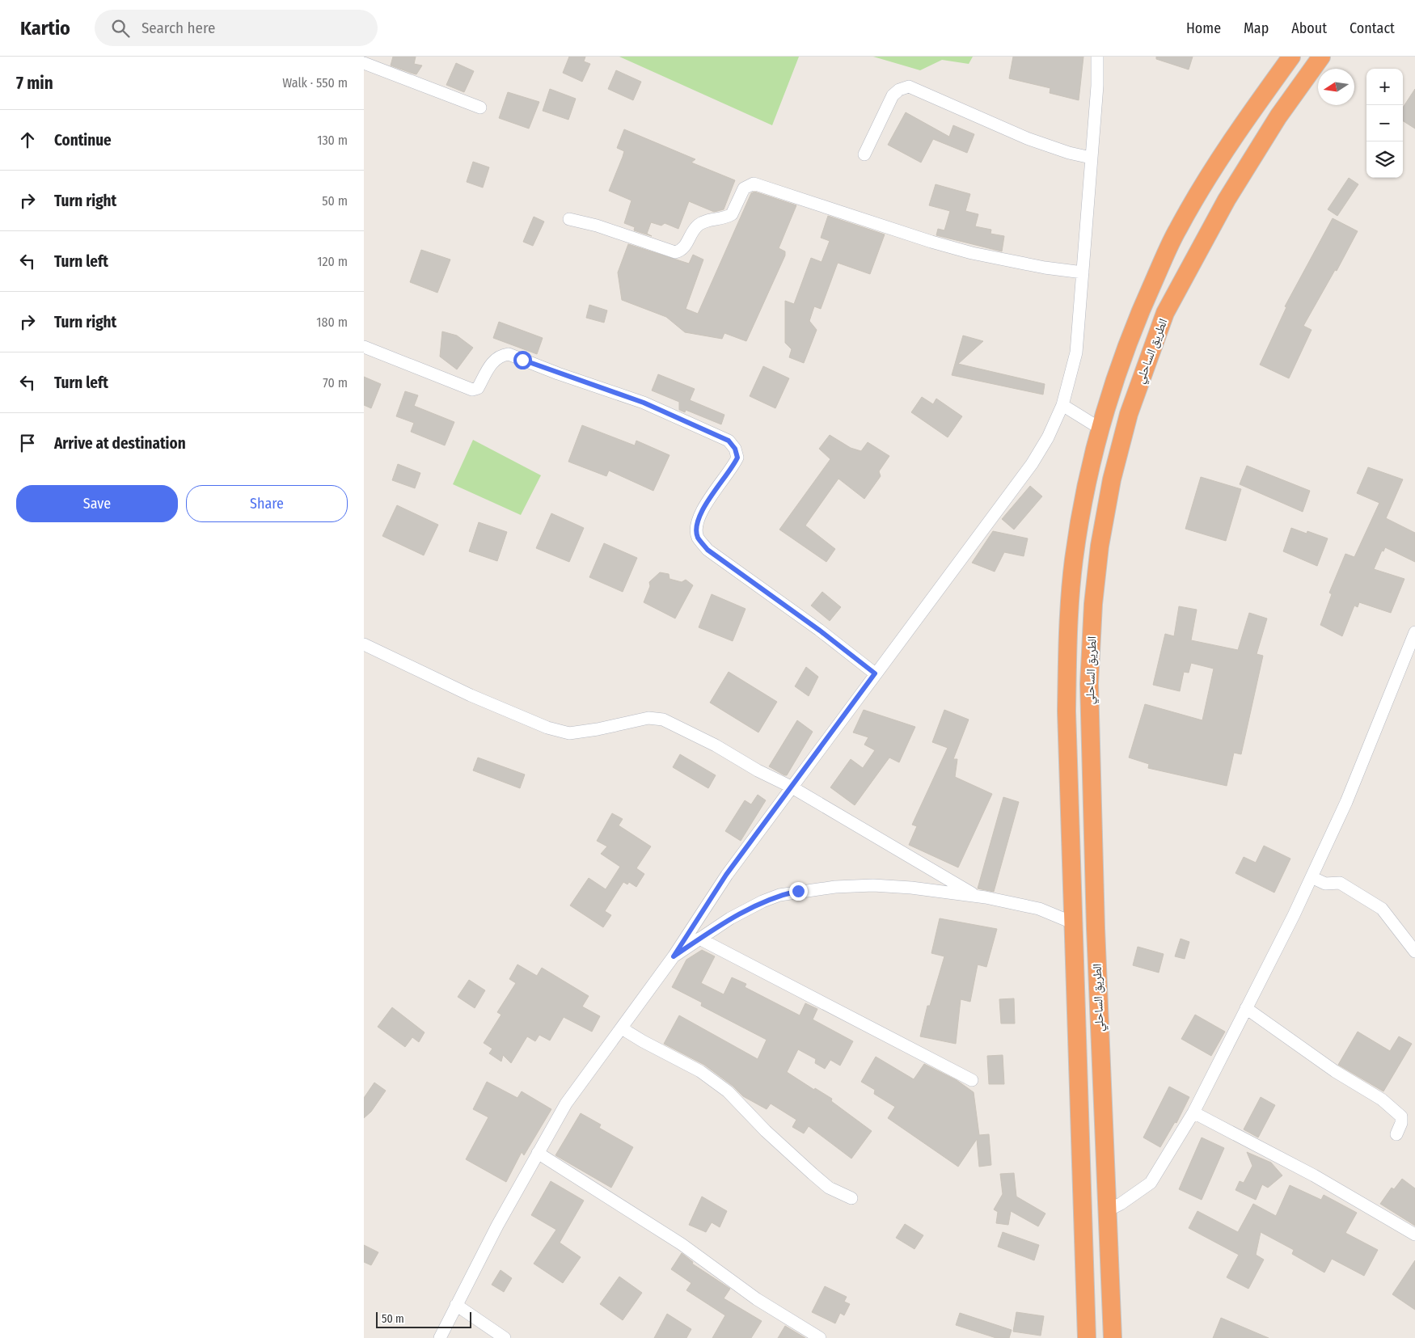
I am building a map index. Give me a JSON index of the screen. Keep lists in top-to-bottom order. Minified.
{"streets":{"highway":["الطريق الساحلي"]},"scale_bar":"50 m","north":"left","page":{"header":"Kartio","search":"Search here","nav":["Home","Map","About","Contact"],"heading":["7 min","Walk · 550 m"],"map_buttons":["+","−"],"list":[["Continue","130 m"],["Turn right","50 m"],["Turn left","120 m"],["Turn right","180 m"],["Turn left","70 m"],"Arrive at destination"],"buttons":["Save","Share"],"scale":"50 m"}}
